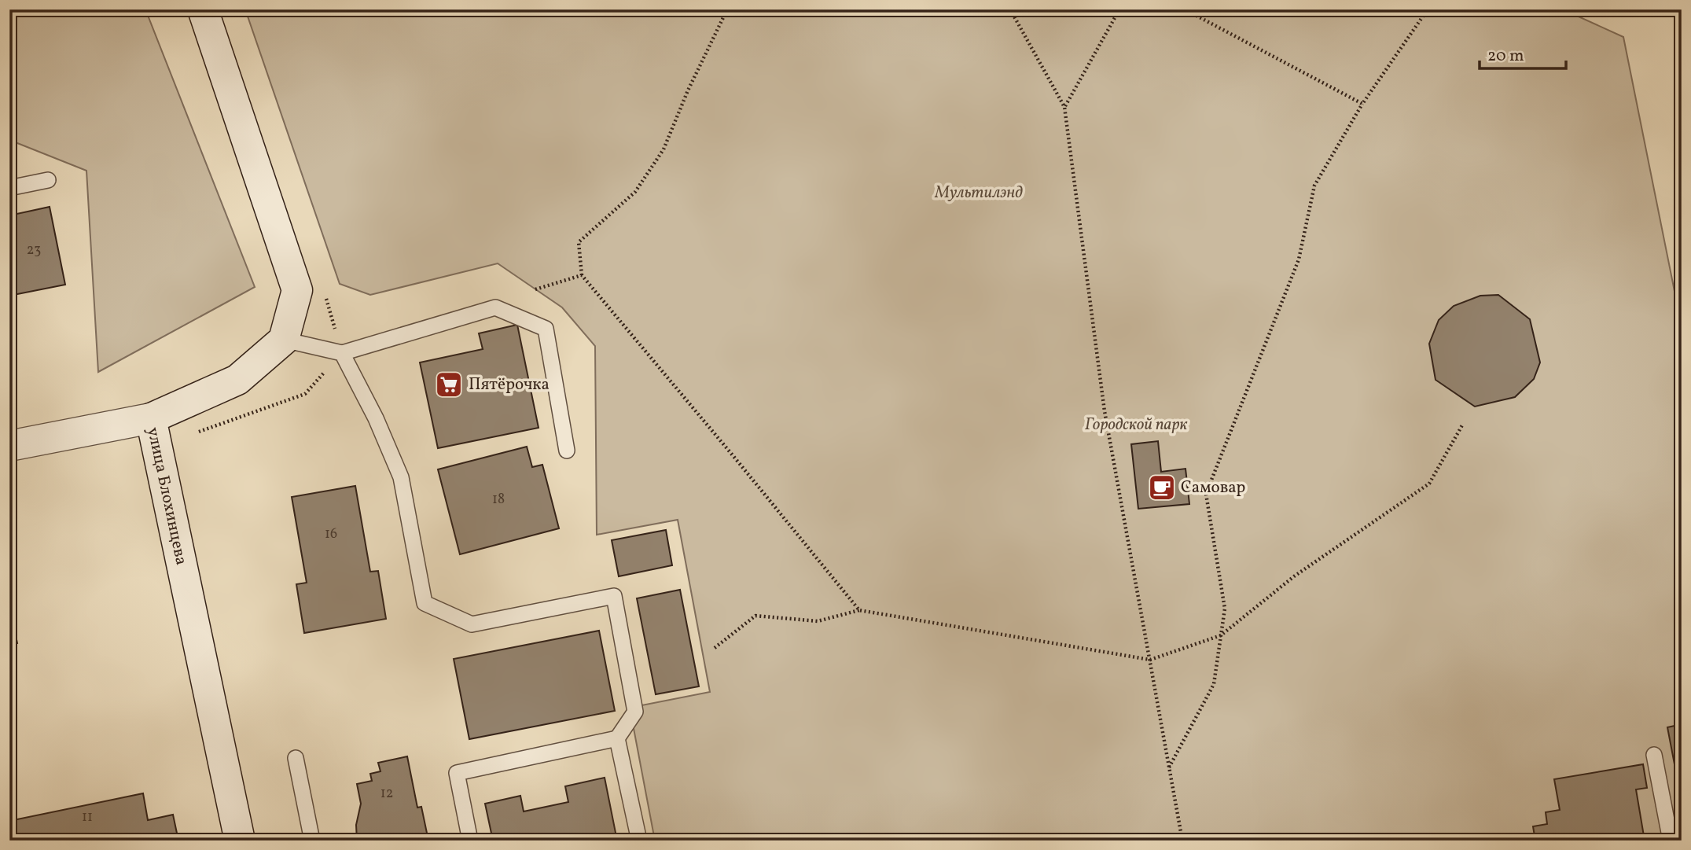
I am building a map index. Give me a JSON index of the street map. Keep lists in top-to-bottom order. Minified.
{"streets":{"street":["улица Блохинцева"]},"parks":["Мультилэнд","Городской парк"],"places":{"supermarket":["Пятёрочка"],"cafe":["Самовар"]},"house_numbers":["23","18","16","12","11"],"scale_bar":"20 m"}
